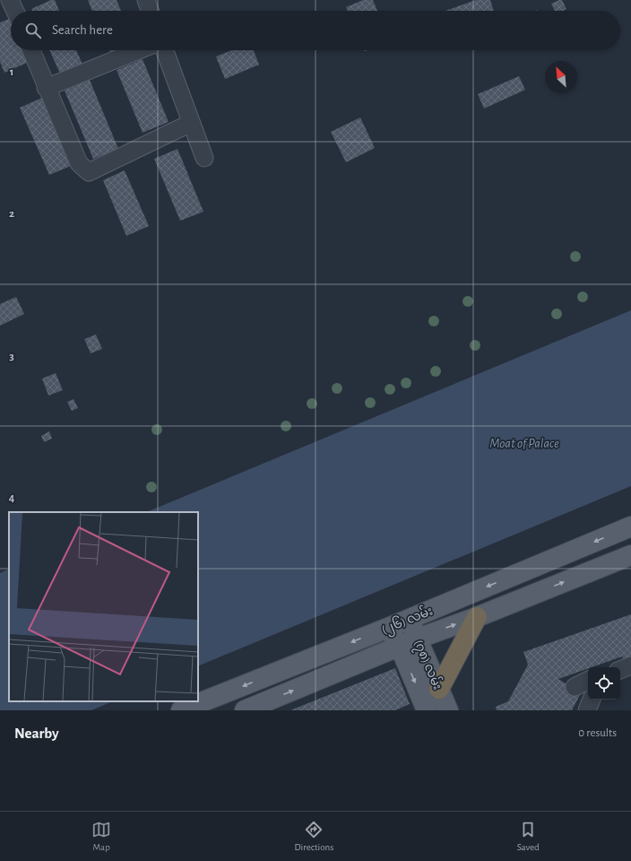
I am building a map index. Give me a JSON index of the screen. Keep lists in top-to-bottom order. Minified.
{"streets":{"main road":["(၂၆) လမ်း","(၇၈) လမ်း"]},"crossings":[["(၂၆) လမ်း","(၇၈) လမ်း"]],"water":["Moat of Palace"],"north":"top left","page":{"search":"Search here","heading":["Nearby","0 results"],"nav":["Map","Directions","Saved"]},"grid":{"rows":["1","2","3","4"]}}
